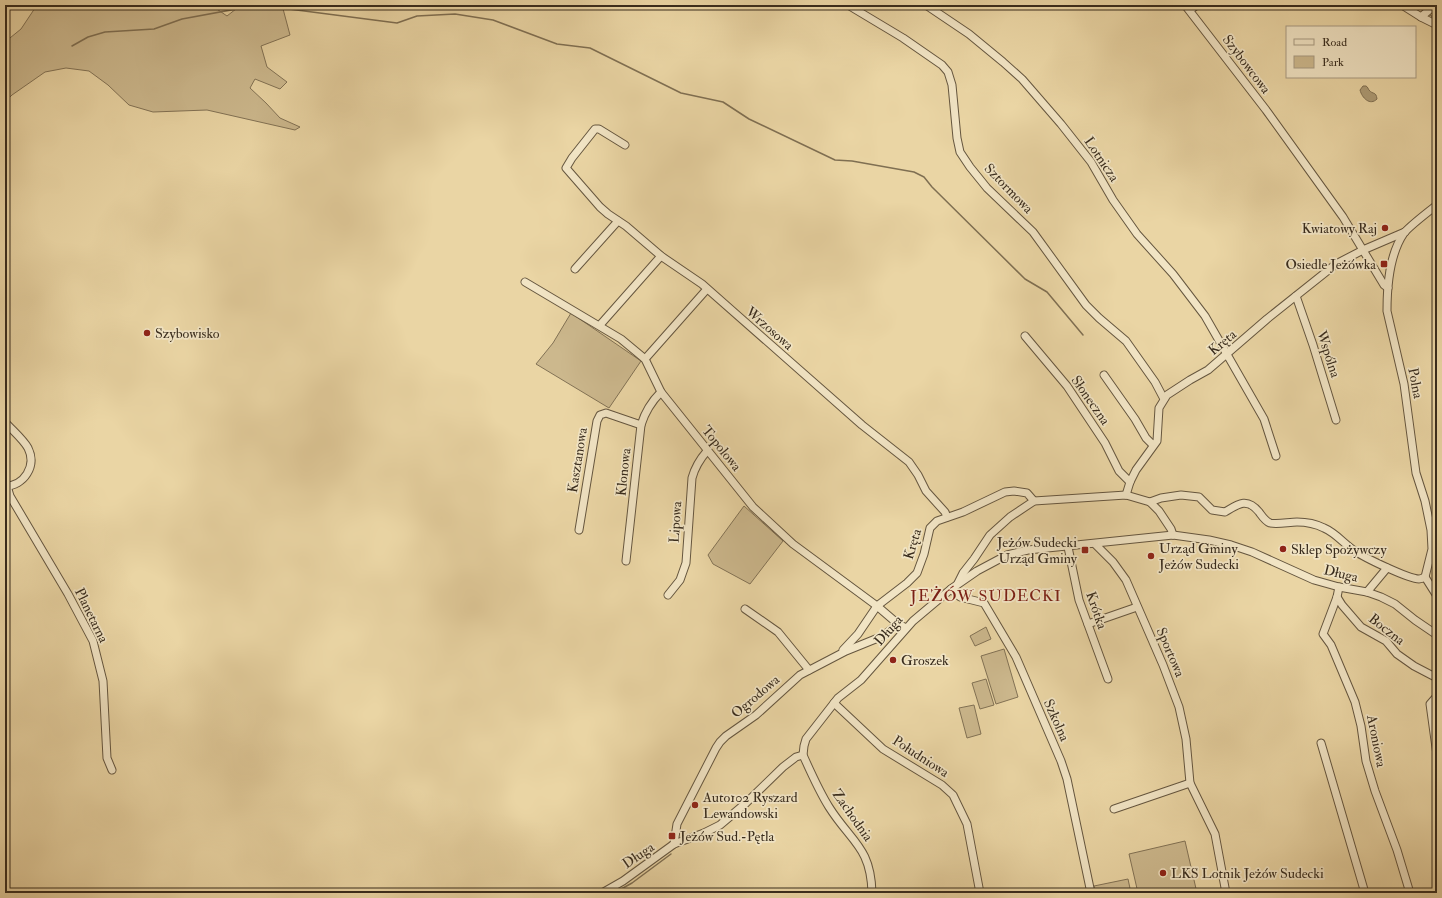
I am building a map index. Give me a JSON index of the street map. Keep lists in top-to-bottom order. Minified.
{"streets":{"street":["Szybowcowa","Lotnicza","Sztormowa","Wrzosowa","Kręta","Wspólna","Polna","Słoneczna","Topolowa","Kasztanowa","Klonowa","Lipowa","Długa","Krótka","Planetarna","Boczna","Sportowa","Ogrodowa","Szkolna","Aroniowa","Południowa","Zachodnia"]},"crossings":[["Szybowcowa","Kręta"],["Lotnicza","Kręta"],["Sztormowa","Kręta"],["Wrzosowa","Kręta"],["Kręta","Wspólna"],["Kręta","Polna"],["Kręta","Topolowa"],["Kręta","Ogrodowa"],["Topolowa","Klonowa"],["Topolowa","Lipowa"],["Topolowa","Długa"],["Topolowa","Ogrodowa"],["Kasztanowa","Klonowa"],["Długa","Krótka"],["Długa","Sportowa"],["Długa","Ogrodowa"],["Długa","Szkolna"],["Długa","Południowa"],["Długa","Zachodnia"],["Boczna","Aroniowa"]],"districts":["JEŻÓW SUDECKI"],"places":{"other":["Kwiatowy Raj","Szybowisko","Sklep Spożywczy","Urząd Gminy Jeżów Sudecki","Groszek","Auto102 Ryszard Lewandowski","LKS Lotnik Jeżów Sudecki"],"transit":["Osiedle Jeżówka","Jeżów Sudecki Urząd Gminy","Jeżów Sud.-Pętla"]},"legend":["Road","Park"]}
